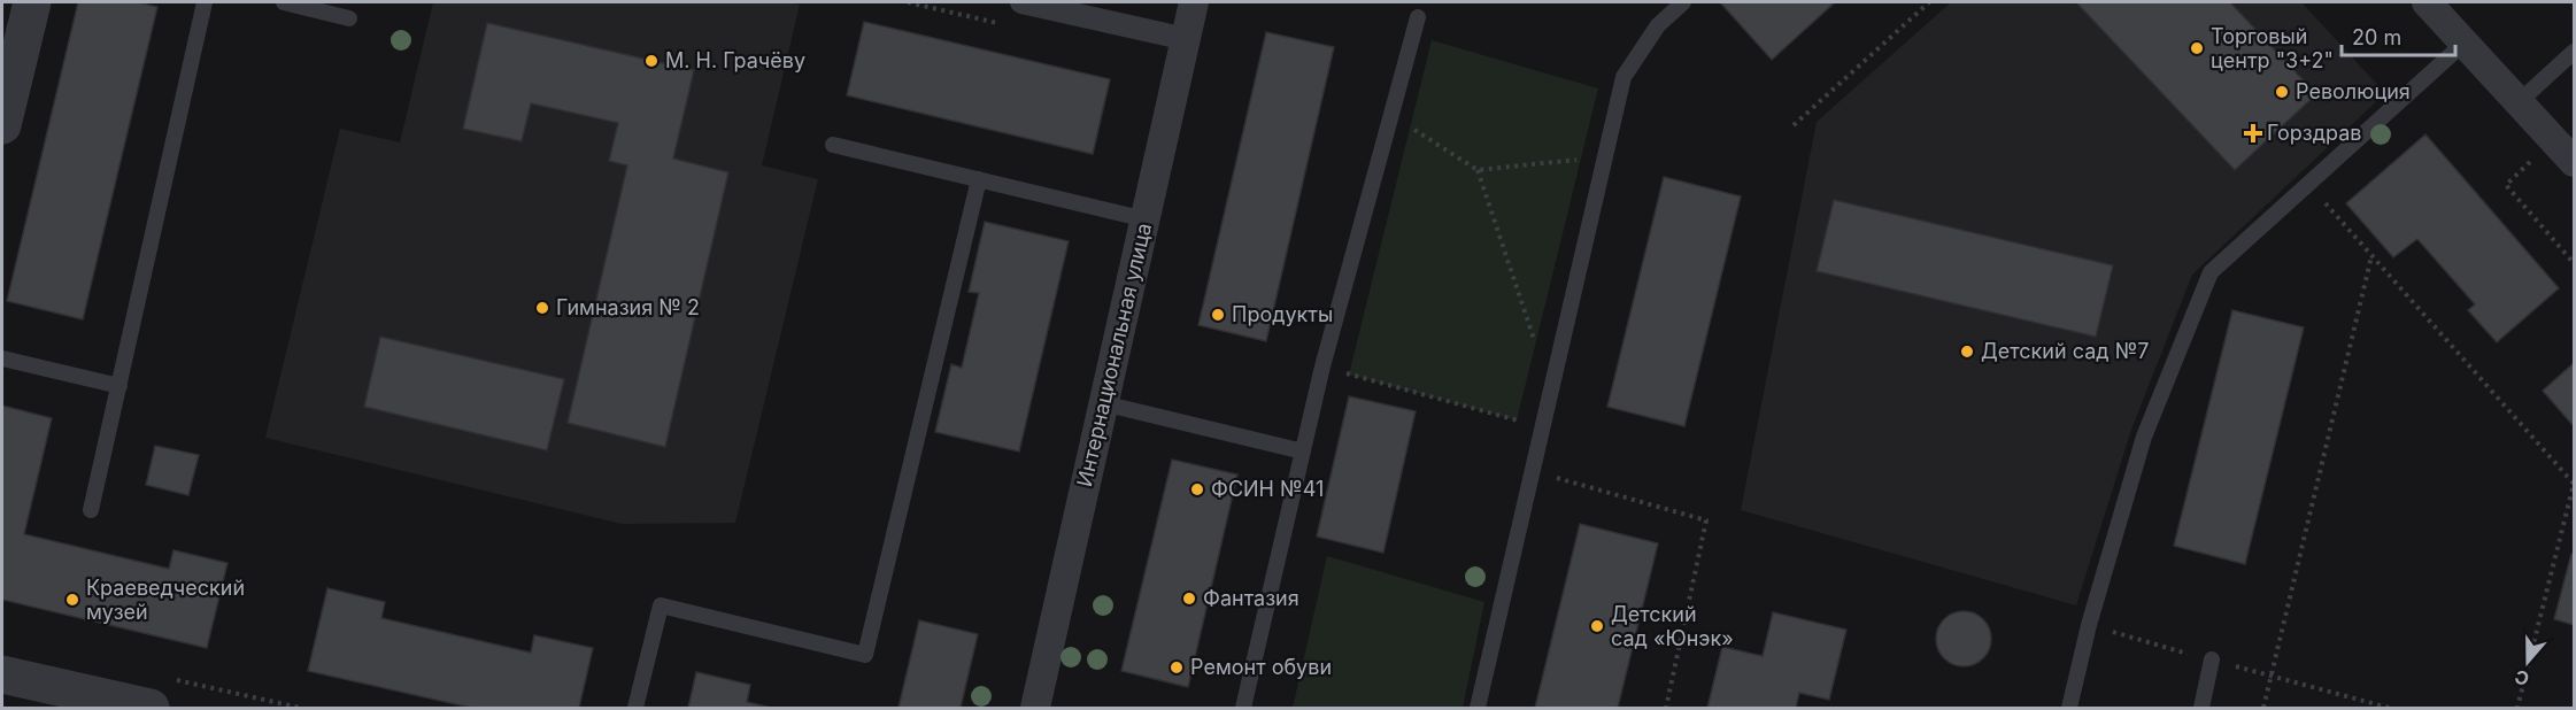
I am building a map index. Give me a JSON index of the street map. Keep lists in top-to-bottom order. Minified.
{"streets":{"street":["Интернациональная улица"]},"places":{"other":["Торговый центр \"3+2\"","М. Н. Грачёву","Революция","Гимназия № 2","Продукты","Детский сад №7","ФСИН №41","Фантазия","Краеведческий музей","Детский сад «Юнэк»","Ремонт обуви"],"health":["Горздрав"]},"scale_bar":"20 m","north":"bottom"}
